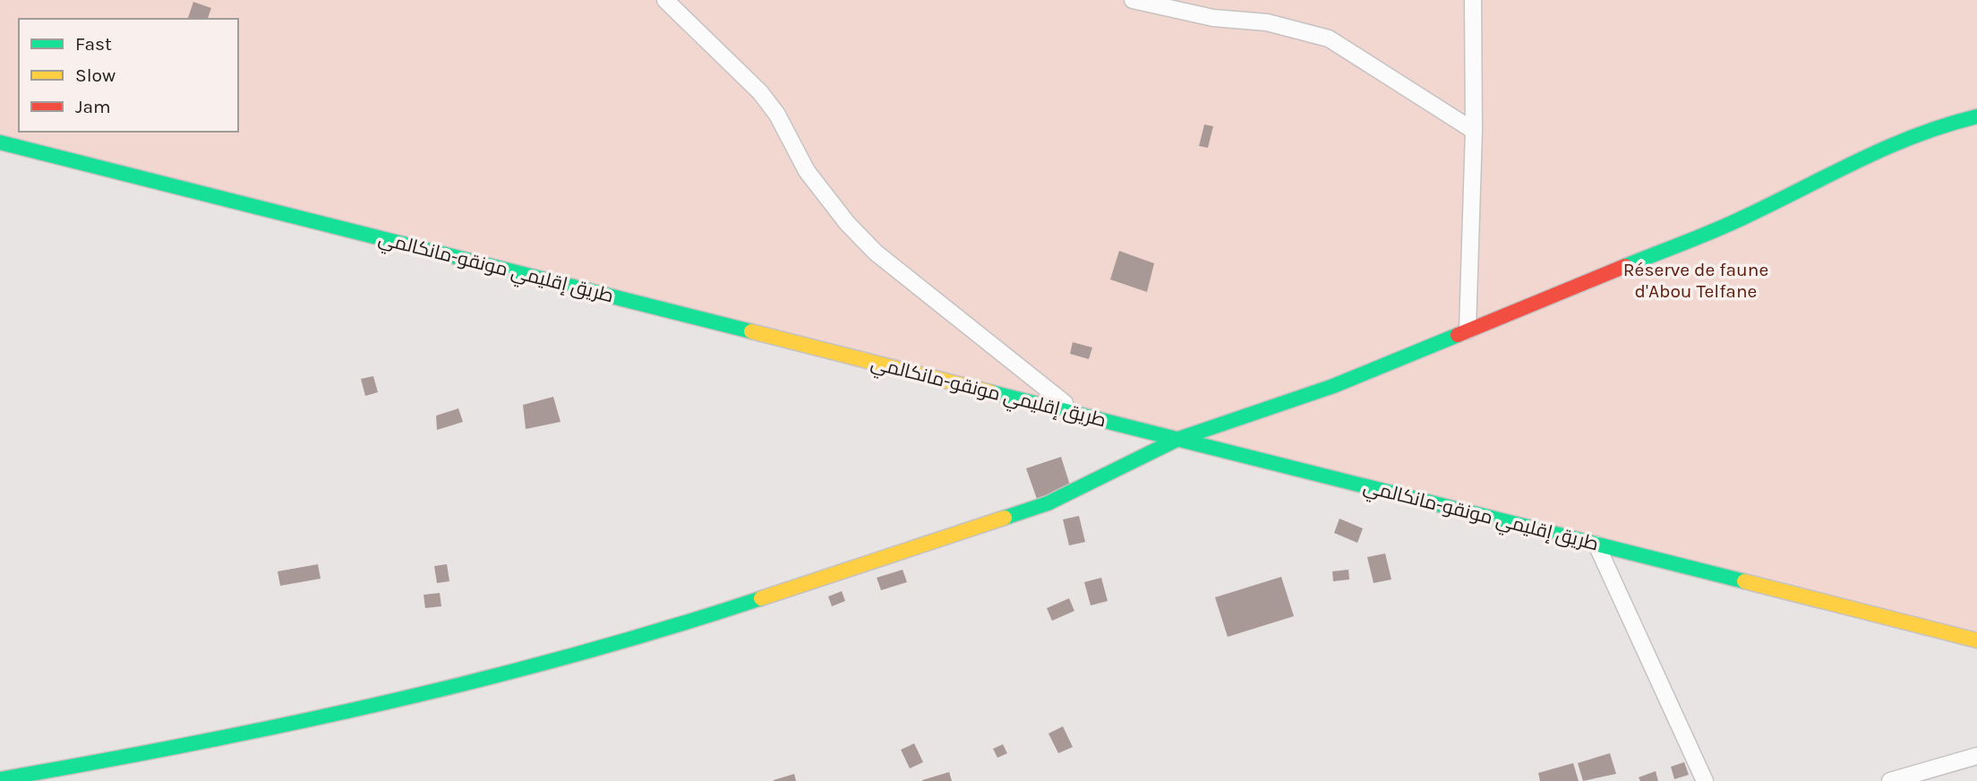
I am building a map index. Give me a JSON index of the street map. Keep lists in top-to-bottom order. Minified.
{"streets":{"main road":["طريق إقليمي مونقو-مانكالمي"]},"parks":["Réserve de faune d'Abou Telfane"],"legend":["Fast","Slow","Jam"]}
